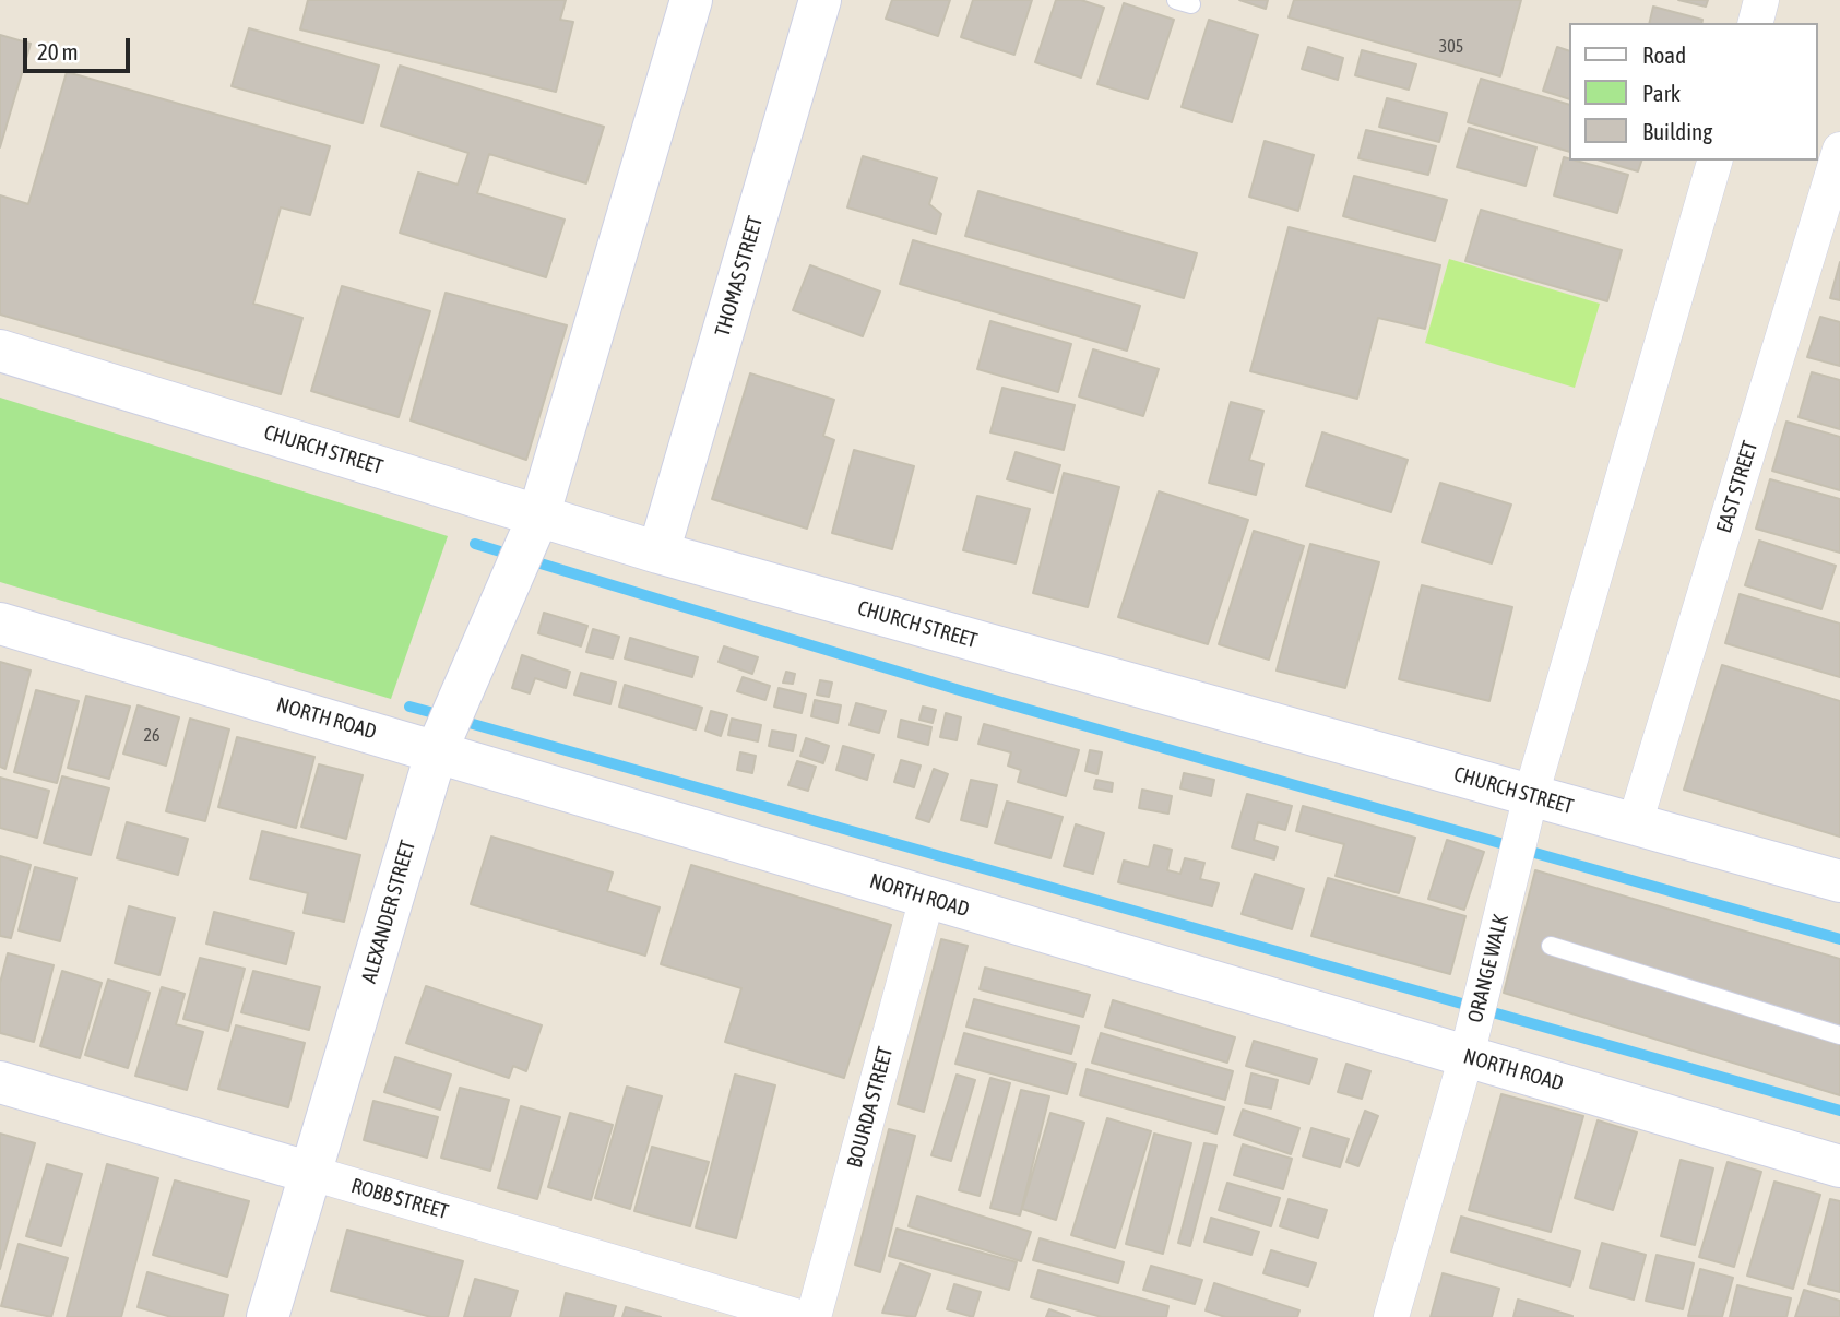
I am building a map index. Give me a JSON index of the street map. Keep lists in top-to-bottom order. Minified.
{"streets":{"street":["THOMAS STREET","CHURCH STREET","EAST STREET","NORTH ROAD","ALEXANDER STREET","ORANGE WALK","BOURDA STREET","ROBB STREET"]},"crossings":[["THOMAS STREET","CHURCH STREET"],["CHURCH STREET","EAST STREET"],["CHURCH STREET","ALEXANDER STREET"],["CHURCH STREET","ORANGE WALK"],["NORTH ROAD","ALEXANDER STREET"],["NORTH ROAD","ORANGE WALK"],["NORTH ROAD","BOURDA STREET"],["ALEXANDER STREET","ROBB STREET"]],"house_numbers":["305","26"],"legend":["Road","Park","Building"],"scale_bar":"20 m"}
